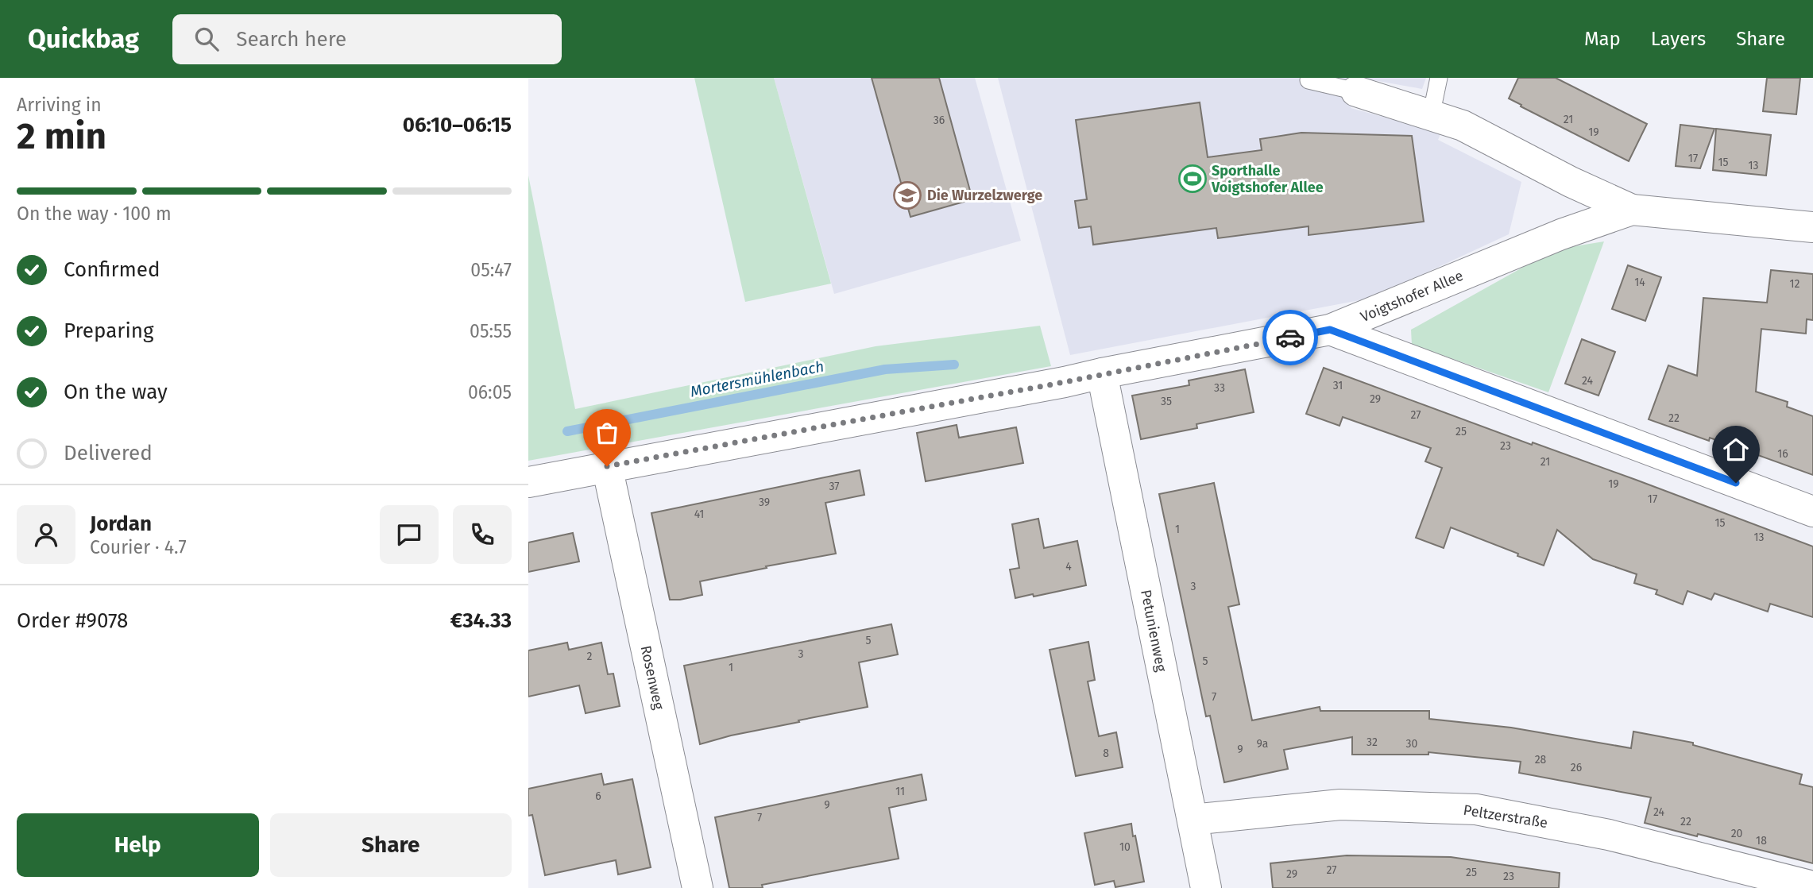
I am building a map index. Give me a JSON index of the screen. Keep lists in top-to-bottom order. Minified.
{"streets":{"street":["Voigtshofer Allee","Petunienweg","Rosenweg","Peltzerstraße"]},"crossings":[["Voigtshofer Allee","Petunienweg"],["Voigtshofer Allee","Rosenweg"],["Petunienweg","Peltzerstraße"]],"water":["Mortersmühlenbach"],"places":{"sports":["Sporthalle Voigtshofer Allee"],"school or university":["Die Wurzelzwerge"]},"house_numbers":["21","36","19","17","15","13","14","12","24","31","33","29","35","27","22","25","23","16","21","19","37","17","39","41","15","1","13","4","3","5","3","2","5","1","7","32","9a","30","9","8","28","26","11","6","9","24","7","22","20","18","10","27","25","29","23"],"page":{"header":"Quickbag","search":"Search here","nav":["Map","Layers","Share"],"heading":["2 min","Arriving in","06:10–06:15"],"panel":["Jordan","Courier · 4.7","Order #9078","€34.33"],"bar":"On the way · 100 m","list":[["Confirmed","05:47"],["Preparing","05:55"],["On the way","06:05"],"Delivered"],"buttons":["Help","Share"]}}
